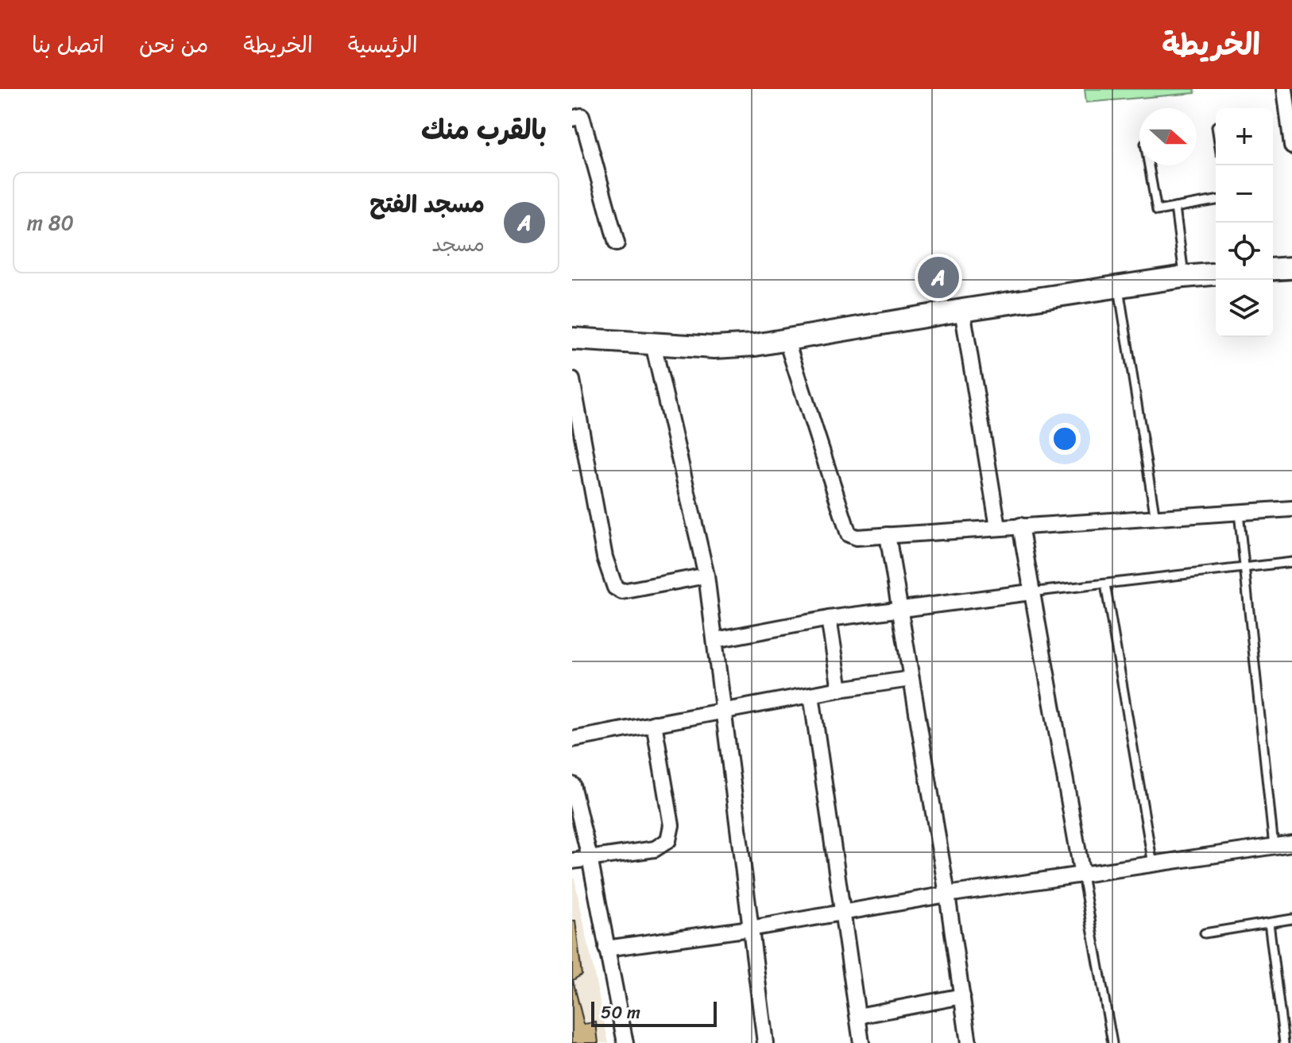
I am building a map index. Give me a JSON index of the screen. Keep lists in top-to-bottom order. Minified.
{"scale_bar":"50 m","north":"right","page":{"header":"الخريطة","nav":["الرئيسية","الخريطة","من نحن","اتصل بنا"],"heading":"بالقرب منك","map_buttons":["+","−"],"list":[{"mark":"A","name":"مسجد الفتح","note":"مسجد","value":"80 m"}],"pins":"A","scale":"50 m"}}
